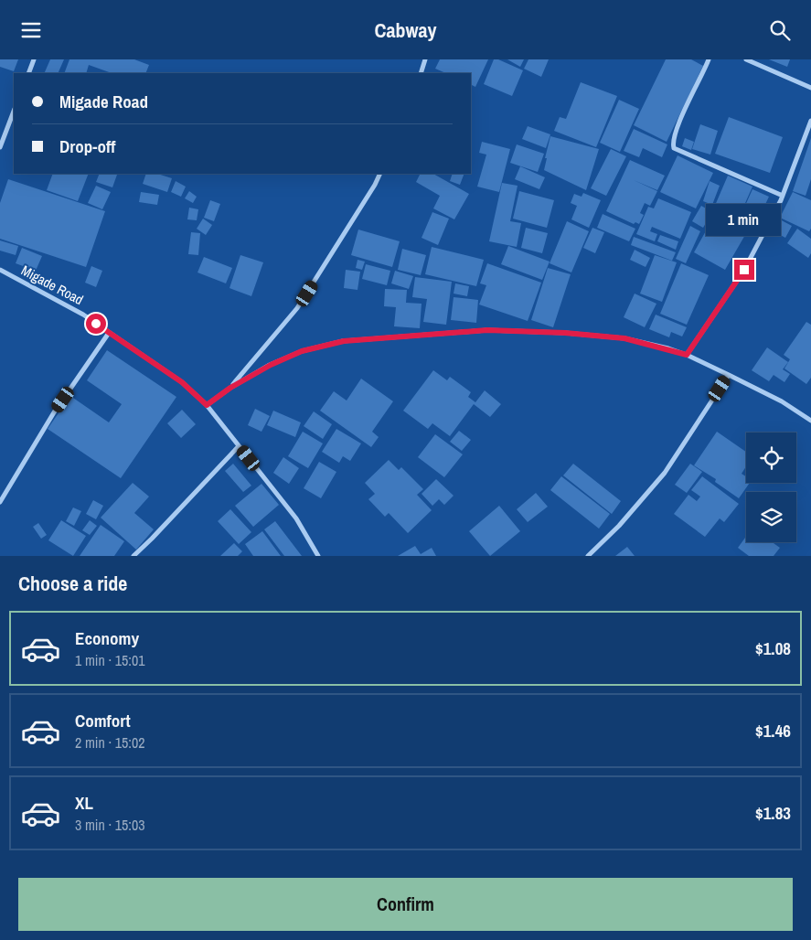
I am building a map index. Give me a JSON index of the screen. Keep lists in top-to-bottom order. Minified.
{"streets":{"street":["Migade Road"]},"page":{"header":"Cabway","banner":["Migade Road","Drop-off"],"bubble":"1 min","heading":"Choose a ride","list":[{"name":"Economy","note":"1 min · 15:01","value":"$1.08"},{"name":"Comfort","note":"2 min · 15:02","value":"$1.46"},{"name":"XL","note":"3 min · 15:03","value":"$1.83"}],"buttons":"Confirm"}}
